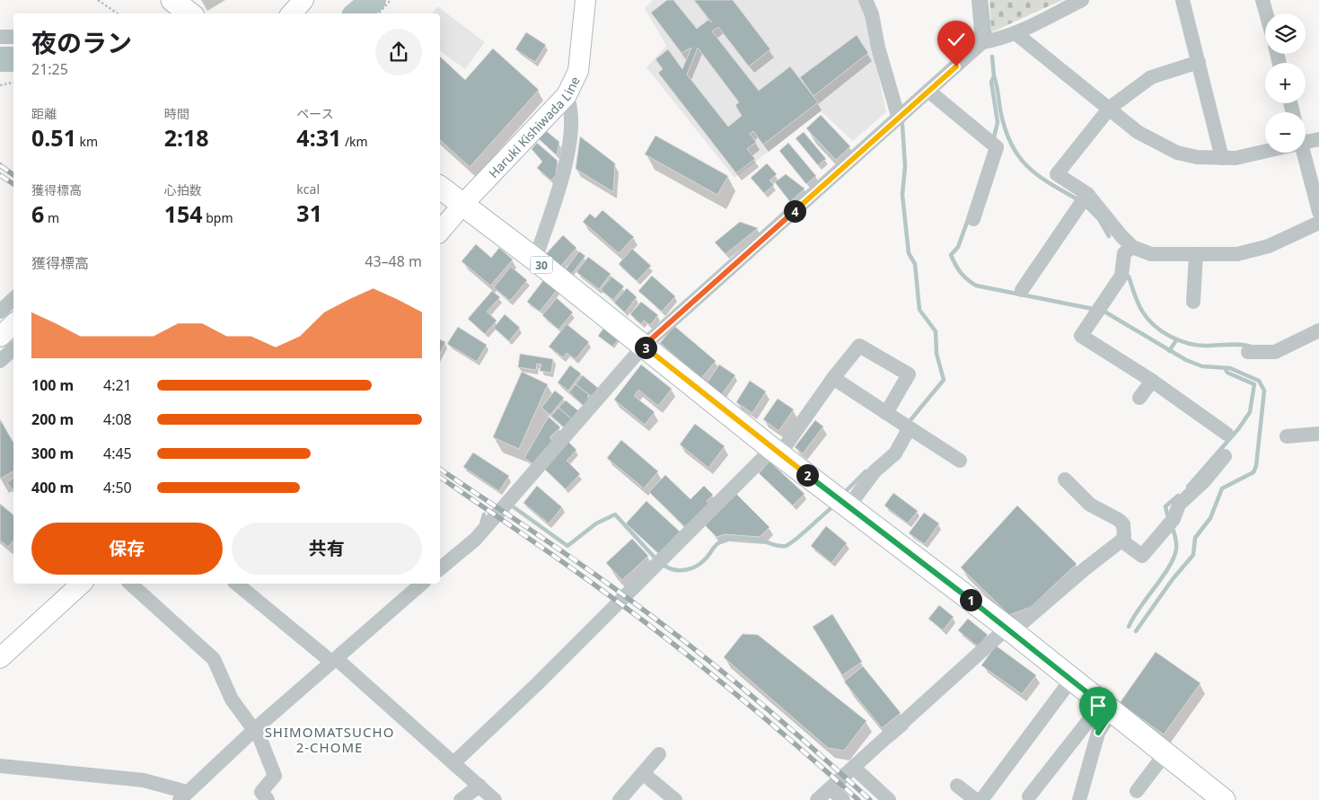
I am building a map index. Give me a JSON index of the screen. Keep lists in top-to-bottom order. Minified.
{"streets":{"main road":["Haruki Kishiwada Line","30"]},"crossings":[["Haruki Kishiwada Line","30"]],"districts":["SHIMOMATSUCHO 2-CHOME"],"page":{"map_buttons":["+","−"],"heading":["夜のラン","21:25"],"stats":[["距離","0.51 km"],["時間","2:18"],["ペース","4:31 /km"],["獲得標高","6 m"],["心拍数","154 bpm"],["kcal","31"]],"pins":["4","3","2","1"],"chart":["獲得標高","43–48 m"],"list":[{"name":"100 m","note":"4:21"},{"name":"200 m","note":"4:08"},{"name":"300 m","note":"4:45"},{"name":"400 m","note":"4:50"}],"buttons":["保存","共有"]}}
